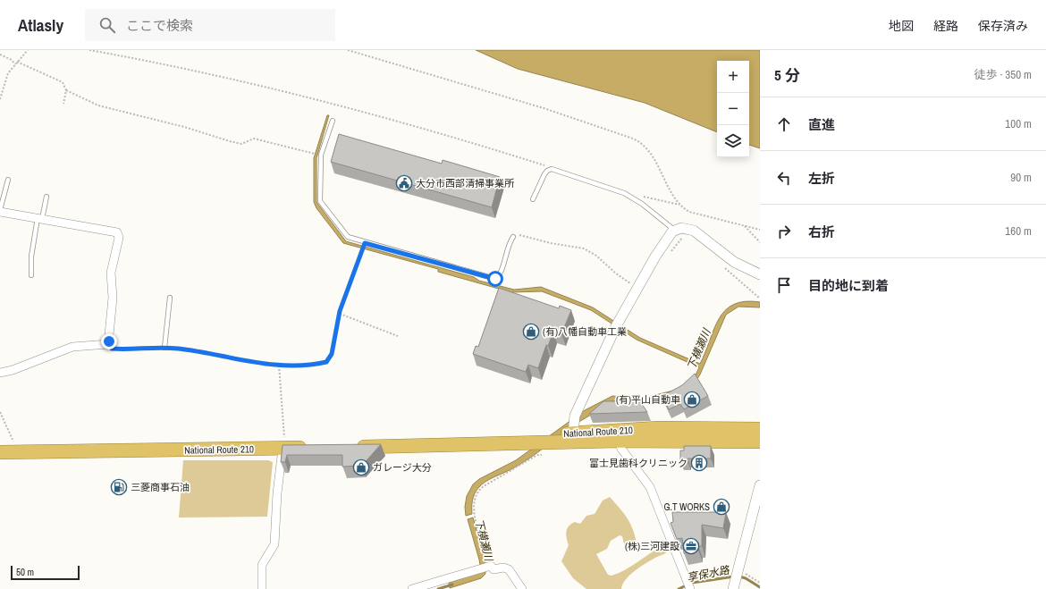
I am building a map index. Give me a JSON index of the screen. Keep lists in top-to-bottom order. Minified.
{"streets":{"highway":["National Route 210"]},"water":["下横瀬川","享保水路"],"places":{"public building":["大分市西部清掃事業所"],"shop":["(有)八幡自動車工業","(有)平山自動車","ガレージ大分","G.T WORKS"],"building":["富士見歯科クリニック"],"fuel station":["三菱商事石油"],"office":["(株)三河建設"]},"scale_bar":"50 m","page":{"header":"Atlasly","search":"ここで検索","nav":["地図","経路","保存済み"],"heading":["5 分","徒歩 · 350 m"],"map_buttons":["+","−"],"list":[["直進","100 m"],["左折","90 m"],["右折","160 m"],"目的地に到着"],"scale":"50 m"}}
